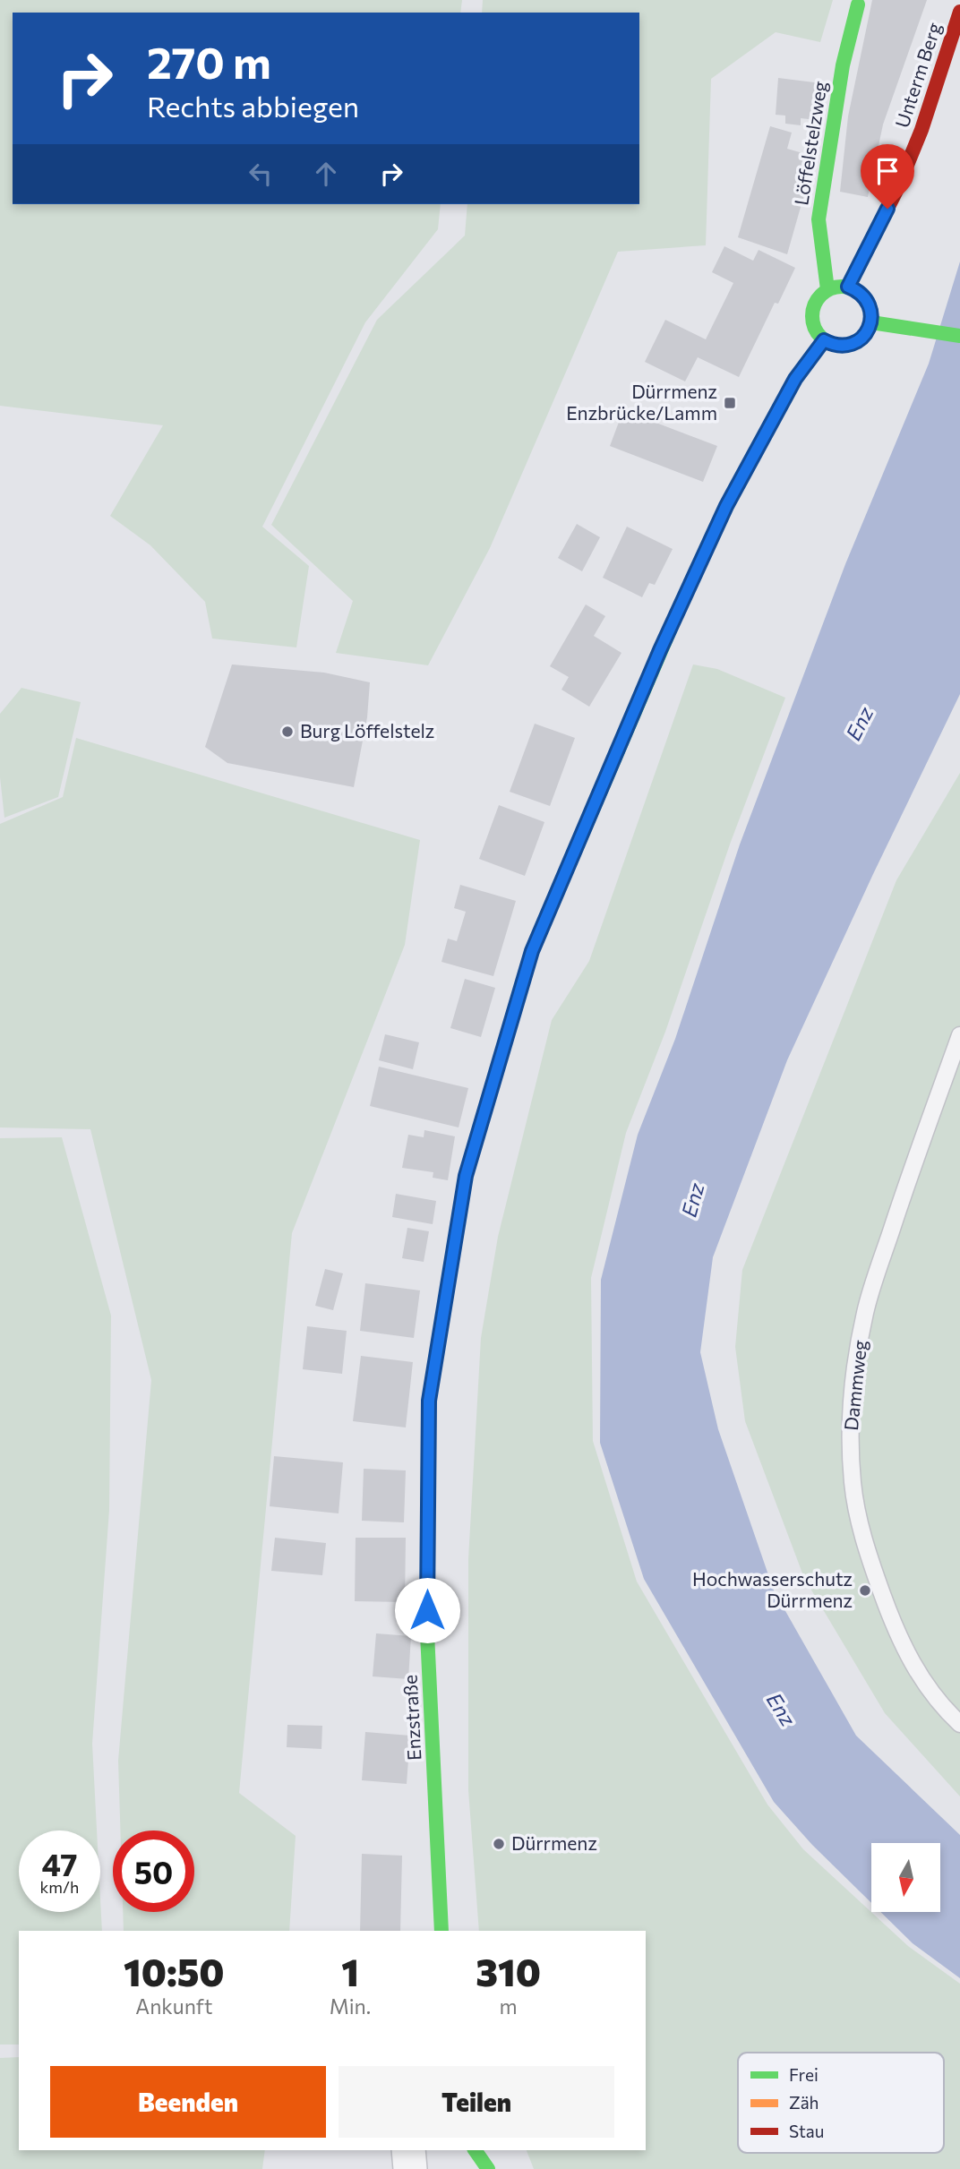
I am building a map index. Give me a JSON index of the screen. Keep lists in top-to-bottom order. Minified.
{"streets":{"main road":["Unterm Berg","Löffelstelzweg","Enzstraße"],"lane":["Dammweg"]},"crossings":[["Unterm Berg","Löffelstelzweg"],["Unterm Berg","Enzstraße"],["Löffelstelzweg","Enzstraße"]],"water":["Enz"],"places":{"transit":["Dürrmenz Enzbrücke/Lamm"],"other":["Burg Löffelstelz","Hochwasserschutz Dürrmenz","Dürrmenz"]},"legend":["Frei","Zäh","Stau"],"north":"bottom","page":{"turn":["270 m","Rechts abbiegen"],"speed":"47 km/h","limit":"50","eta":["10:50","Ankunft","1","Min.","310","m"],"buttons":["Beenden","Teilen"]}}
